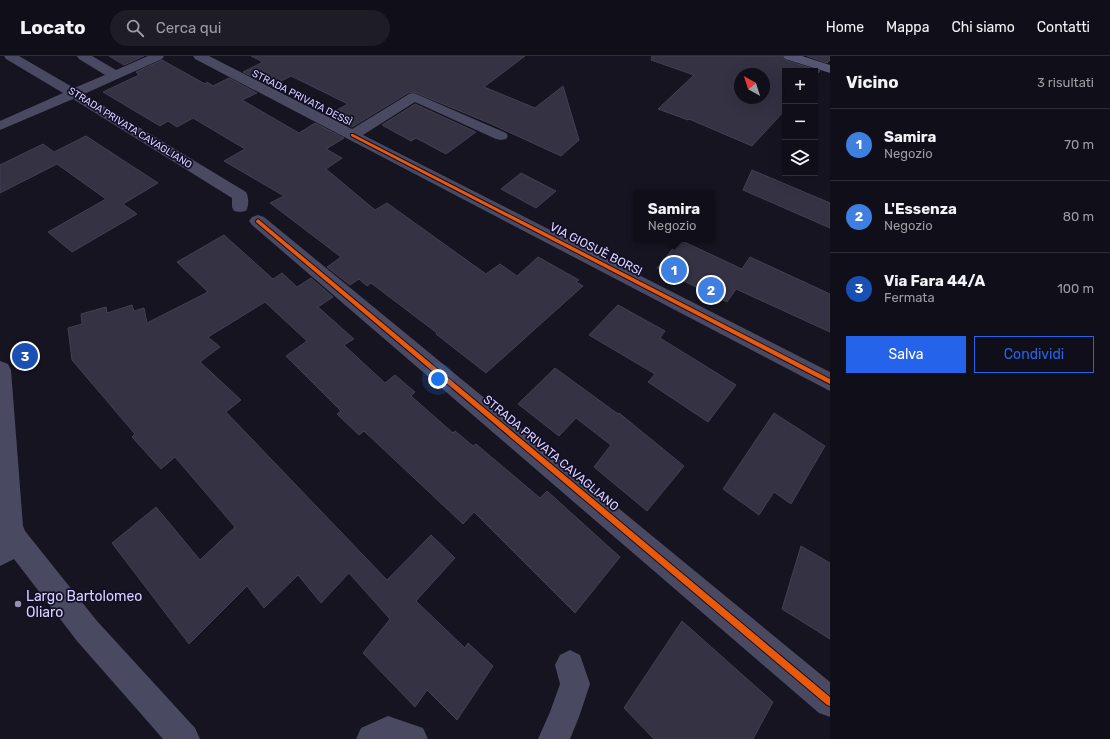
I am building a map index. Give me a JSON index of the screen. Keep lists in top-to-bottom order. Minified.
{"streets":{"street":["STRADA PRIVATA DESSÌ","STRADA PRIVATA CAVAGLIANO","VIA GIOSUÈ BORSI"]},"crossings":[["STRADA PRIVATA DESSÌ","VIA GIOSUÈ BORSI"]],"places":["Largo Bartolomeo Oliaro"],"north":"top left","page":{"header":"Locato","search":"Cerca qui","nav":["Home","Mappa","Chi siamo","Contatti"],"heading":["Vicino","3 risultati"],"map_buttons":["+","−"],"list":[{"mark":"1","name":"Samira","note":"Negozio","value":"70 m"},{"mark":"2","name":"L'Essenza","note":"Negozio","value":"80 m"},{"mark":"3","name":"Via Fara 44/A","note":"Fermata","value":"100 m"}],"popup":["Samira","Negozio"],"pins":["1","2","3"],"buttons":["Salva","Condividi"]}}
